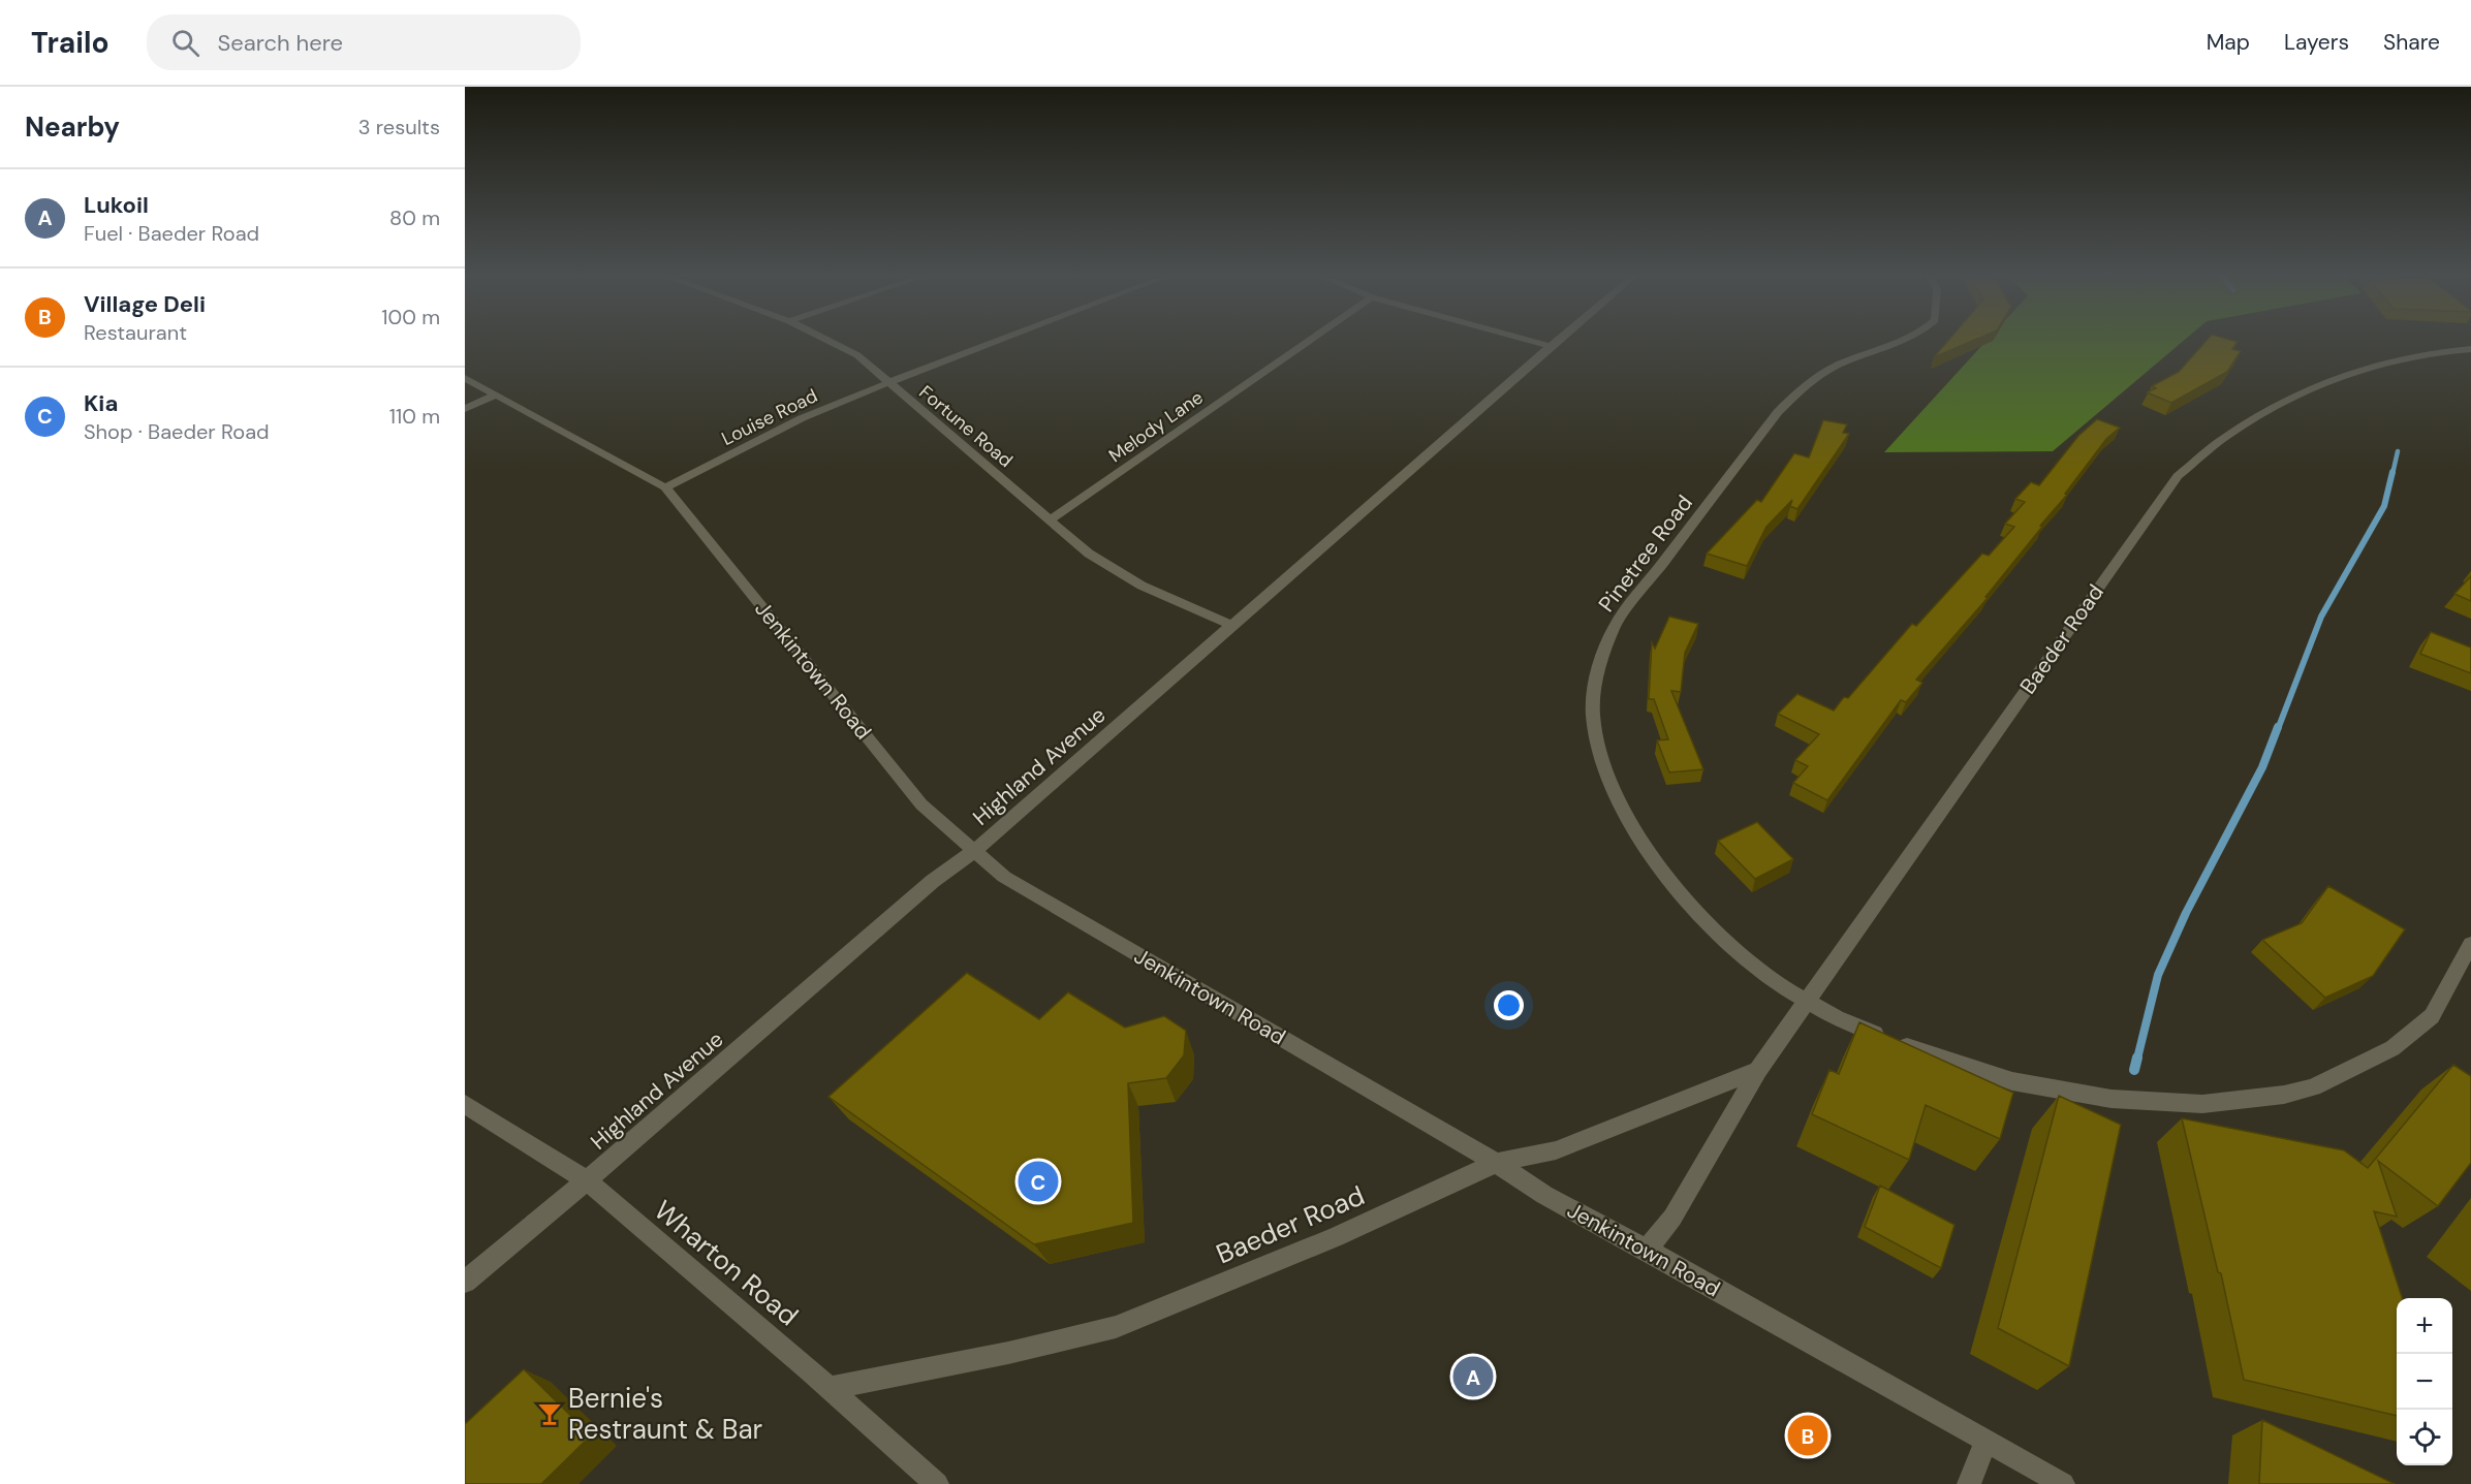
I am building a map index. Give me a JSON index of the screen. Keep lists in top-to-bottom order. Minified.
{"streets":{"street":["Louise Road","Fortune Road","Melody Lane","Pinetree Road","Baeder Road","Jenkintown Road","Highland Avenue","Wharton Road"]},"crossings":[["Louise Road","Fortune Road"],["Louise Road","Jenkintown Road"],["Fortune Road","Melody Lane"],["Fortune Road","Highland Avenue"],["Pinetree Road","Baeder Road"],["Baeder Road","Jenkintown Road"],["Baeder Road","Wharton Road"],["Jenkintown Road","Highland Avenue"],["Highland Avenue","Wharton Road"]],"places":{"bar":["Bernie's Restraunt & Bar"]},"page":{"header":"Trailo","search":"Search here","nav":["Map","Layers","Share"],"heading":["Nearby","3 results"],"list":[{"mark":"A","name":"Lukoil","note":"Fuel · Baeder Road","value":"80 m"},{"mark":"B","name":"Village Deli","note":"Restaurant","value":"100 m"},{"mark":"C","name":"Kia","note":"Shop · Baeder Road","value":"110 m"}],"pins":["C","A","B"],"map_buttons":["+","−"]}}
